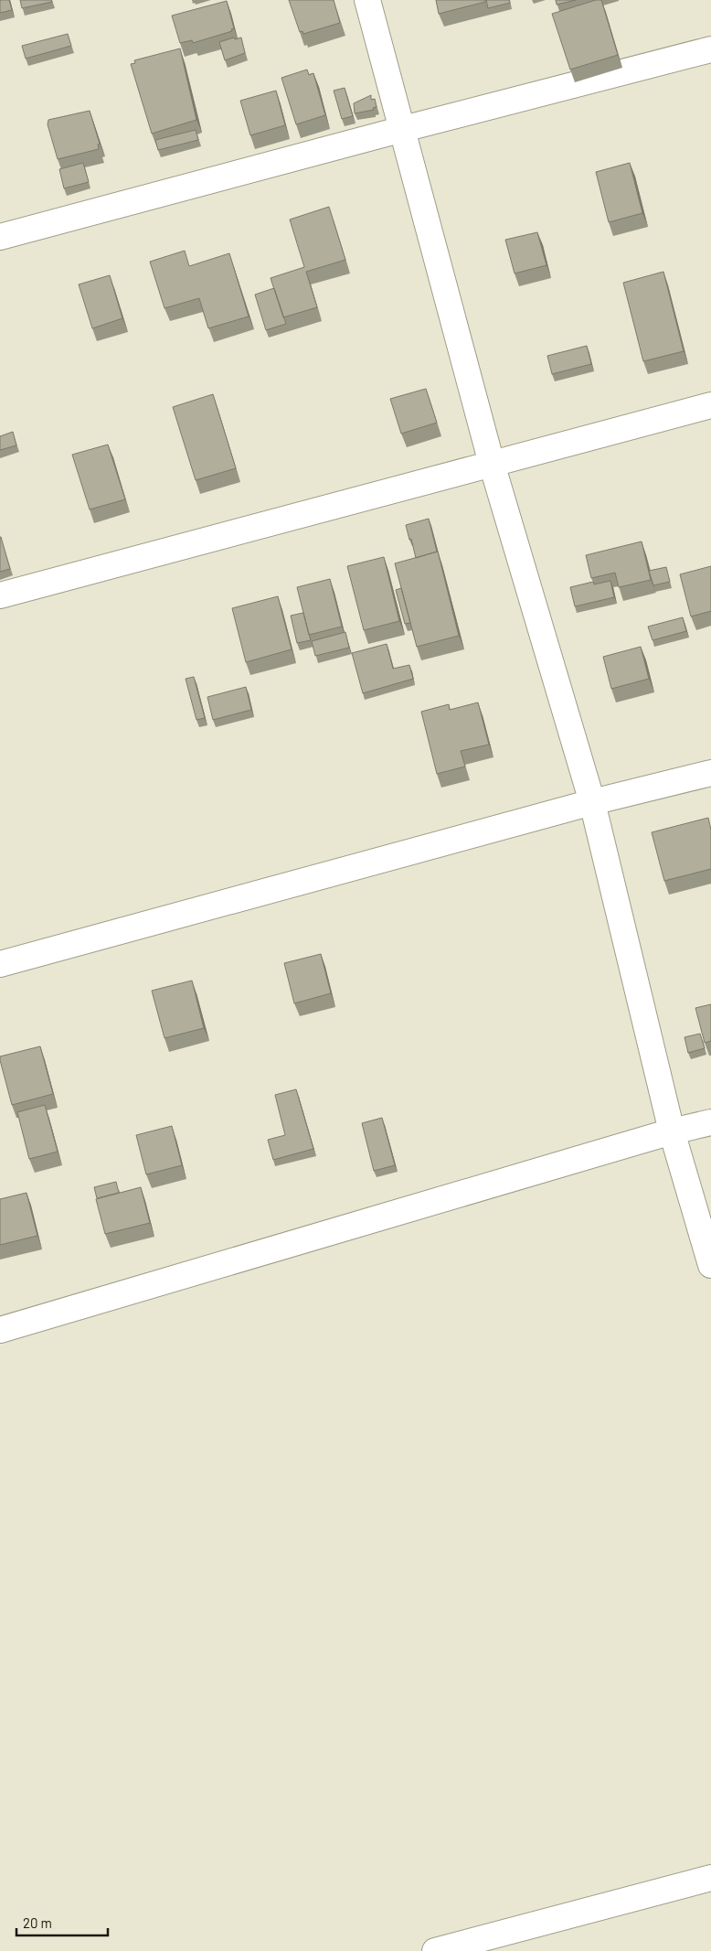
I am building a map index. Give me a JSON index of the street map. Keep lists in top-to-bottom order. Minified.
{"scale_bar":"20 m"}
